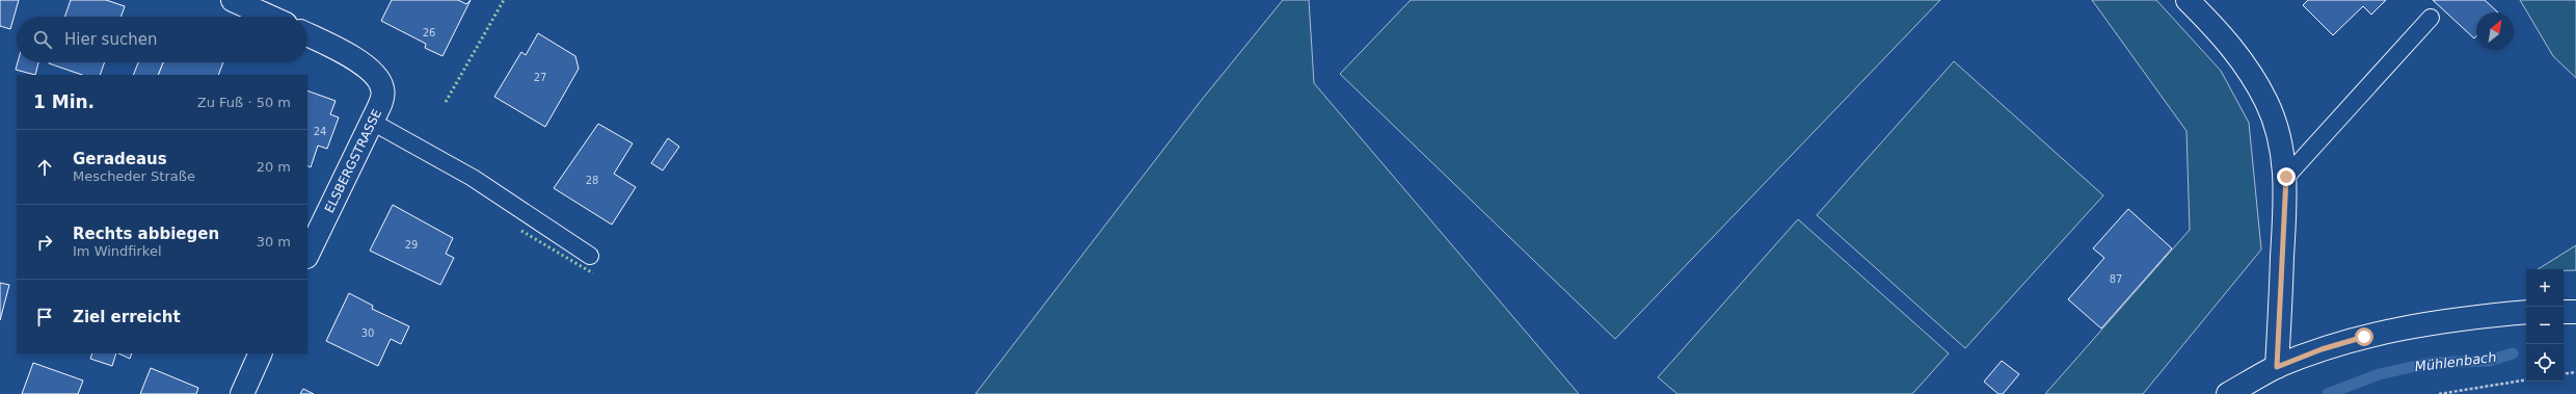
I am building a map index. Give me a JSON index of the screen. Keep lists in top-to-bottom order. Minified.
{"streets":{"street":["ELSBERGSTRASSE"]},"water":["Mühlenbach"],"house_numbers":["26","27","24","28","29","87","30"],"north":"top right","page":{"search":"Hier suchen","heading":["1 Min.","Zu Fuß · 50 m"],"list":[["Geradeaus","Mescheder Straße","20 m"],["Rechts abbiegen","Im Windfirkel","30 m"],"Ziel erreicht"],"map_buttons":["+","−"]}}
